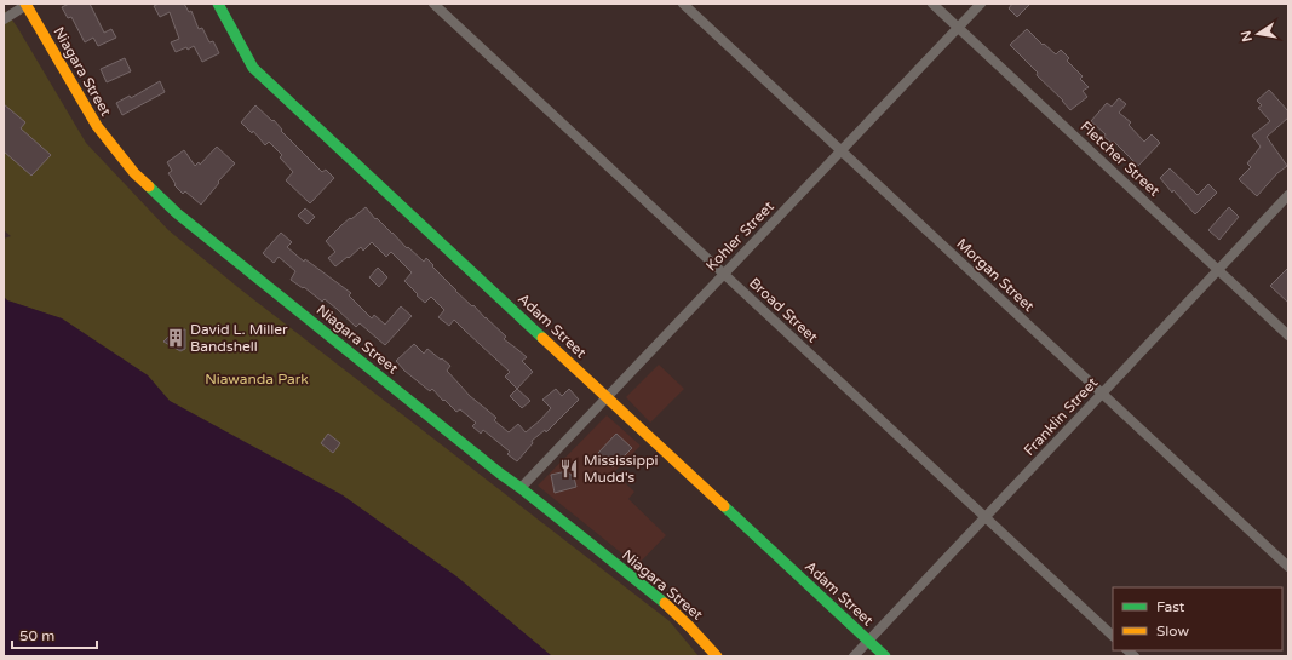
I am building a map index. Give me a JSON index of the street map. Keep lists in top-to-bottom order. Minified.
{"streets":{"main road":["Niagara Street","Adam Street"],"street":["Fletcher Street","Kohler Street","Morgan Street","Broad Street","Franklin Street"]},"crossings":[["Niagara Street","Kohler Street"],["Fletcher Street","Kohler Street"],["Fletcher Street","Franklin Street"],["Kohler Street","Morgan Street"],["Kohler Street","Broad Street"],["Kohler Street","Adam Street"],["Morgan Street","Franklin Street"],["Broad Street","Franklin Street"],["Adam Street","Franklin Street"]],"parks":["Niawanda Park"],"places":{"building":["David L. Miller Bandshell"],"restaurant":["Mississippi Mudd's"]},"legend":["Fast","Slow"],"scale_bar":"50 m","north":"left"}
